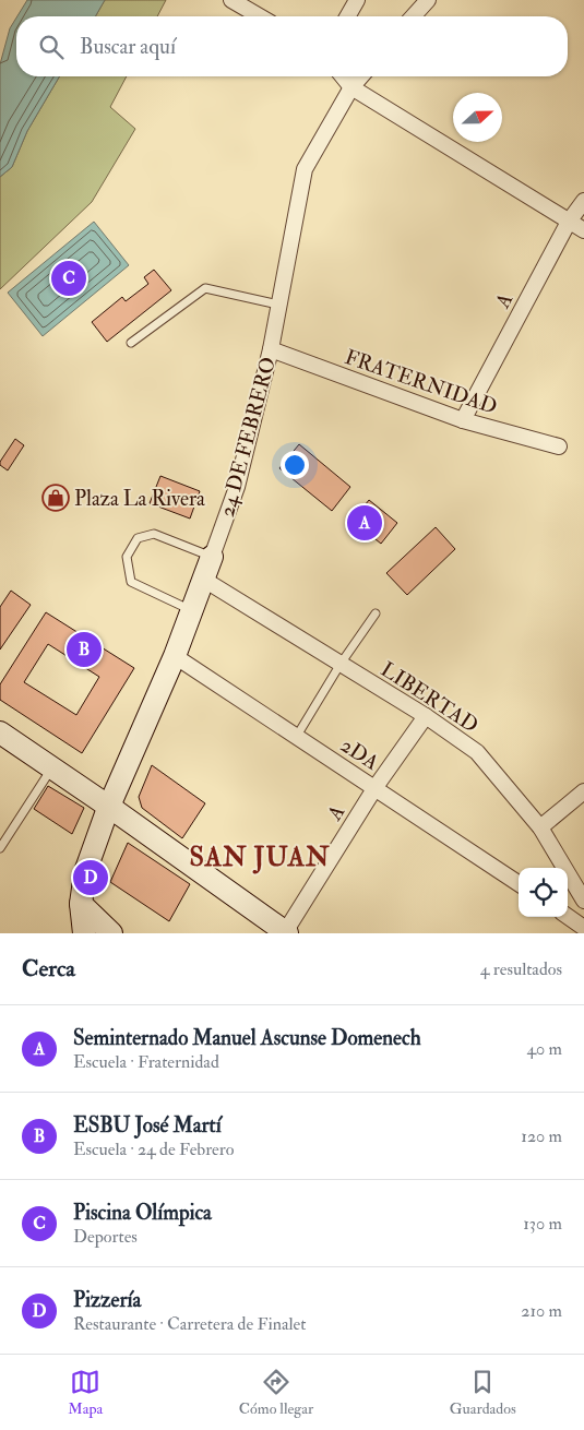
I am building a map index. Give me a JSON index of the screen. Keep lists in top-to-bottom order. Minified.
{"streets":{"street":["A","FRATERNIDAD","24 DE FEBRERO","LIBERTAD","2DA"]},"crossings":[["A","FRATERNIDAD"],["A","LIBERTAD"],["A","2DA"],["FRATERNIDAD","24 DE FEBRERO"],["24 DE FEBRERO","LIBERTAD"],["24 DE FEBRERO","2DA"]],"districts":["SAN JUAN"],"places":{"shop":["Plaza La Rivera"]},"north":"right","page":{"search":"Buscar aquí","pins":["C","A","B","D"],"heading":["Cerca","4 resultados"],"list":[{"mark":"A","name":"Seminternado Manuel Ascunse Domenech","note":"Escuela · Fraternidad","value":"40 m"},{"mark":"B","name":"ESBU José Martí","note":"Escuela · 24 de Febrero","value":"120 m"},{"mark":"C","name":"Piscina Olímpica","note":"Deportes","value":"130 m"},{"mark":"D","name":"Pizzería","note":"Restaurante · Carretera de Finalet","value":"210 m"}],"nav":["Mapa","Cómo llegar","Guardados"]}}
